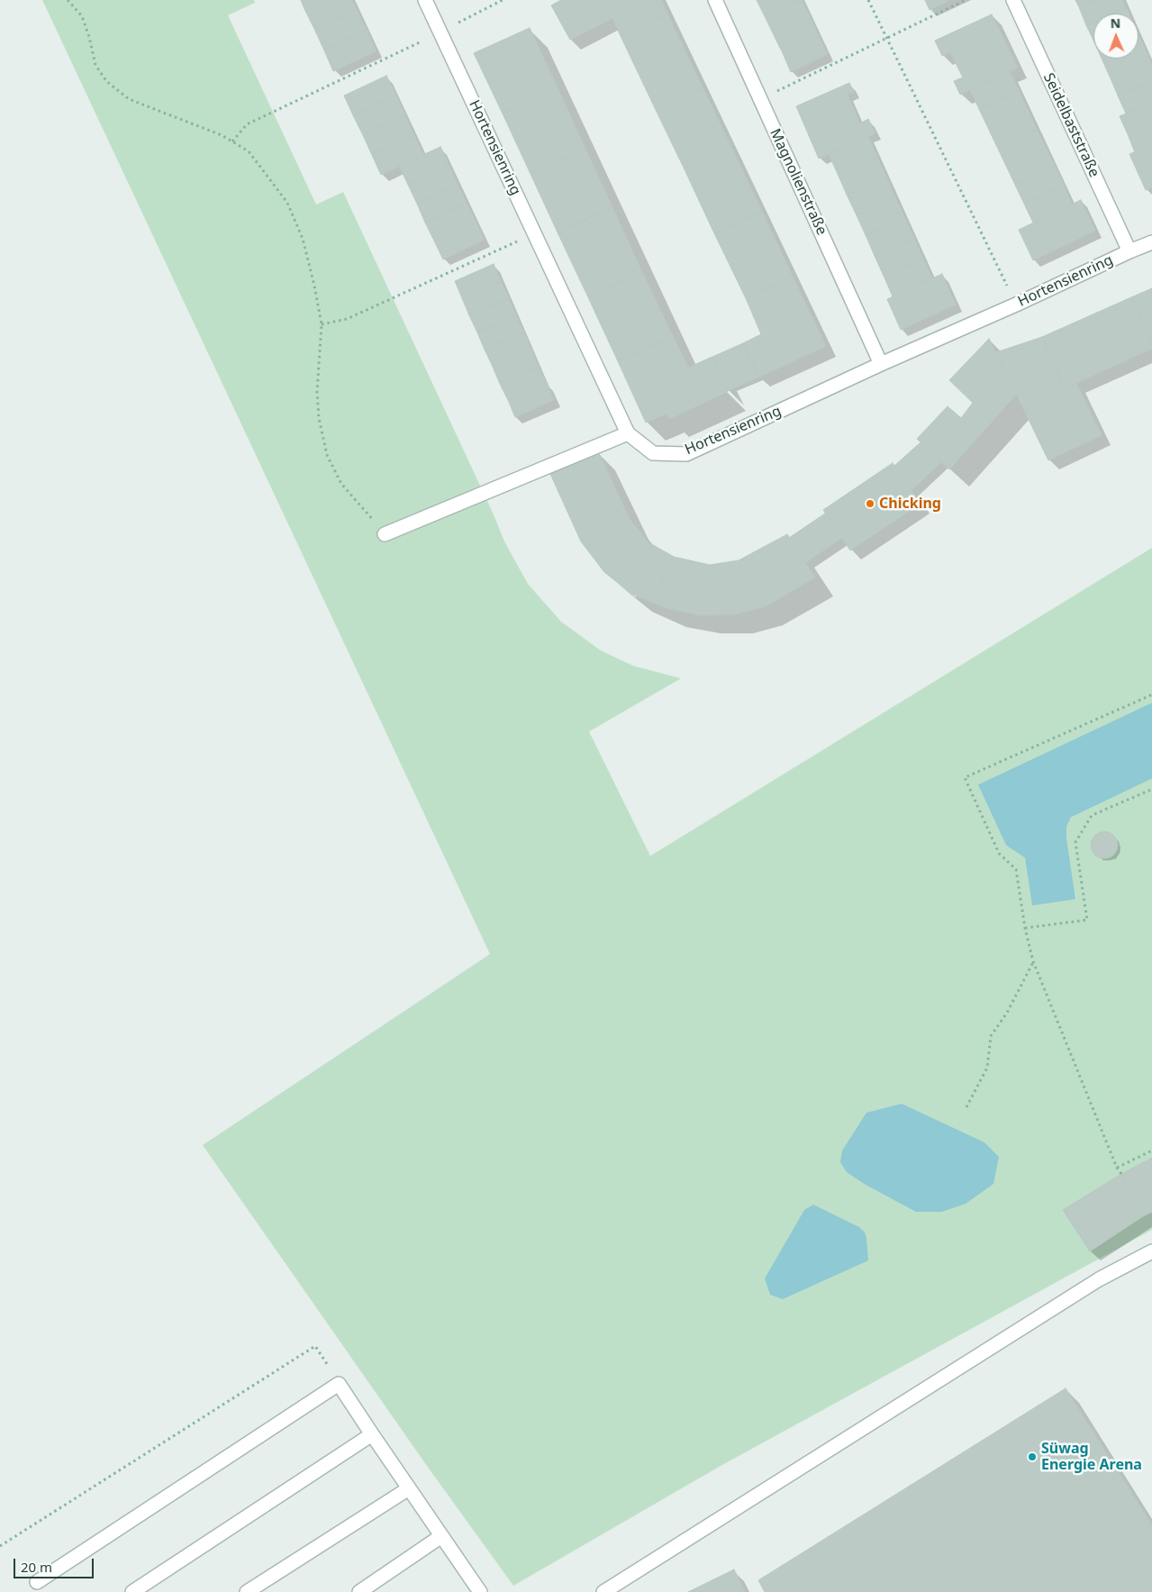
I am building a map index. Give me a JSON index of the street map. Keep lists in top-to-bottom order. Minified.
{"streets":{"street":["Seidelbaststraße","Hortensienring","Magnolienstraße"]},"crossings":[["Seidelbaststraße","Hortensienring"],["Hortensienring","Magnolienstraße"]],"places":["Chicking","Süwag Energie Arena"],"scale_bar":"20 m","north":"top"}
